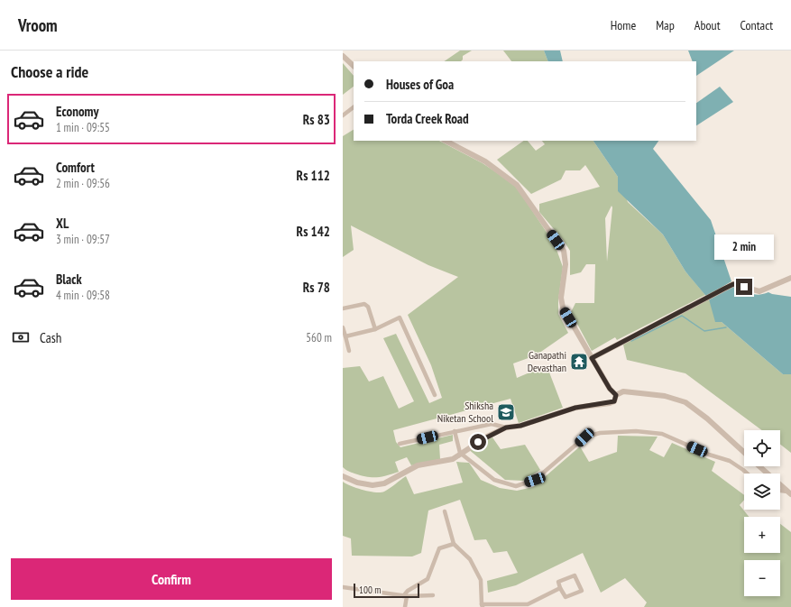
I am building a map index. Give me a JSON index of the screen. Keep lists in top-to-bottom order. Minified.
{"places":{"temple":["Ganapathi Devasthan"],"school or university":["Shiksha Niketan School"]},"scale_bar":"100 m","page":{"header":"Vroom","nav":["Home","Map","About","Contact"],"heading":"Choose a ride","banner":["Houses of Goa","Torda Creek Road"],"list":[{"name":"Economy","note":"1 min · 09:55","value":"Rs 83"},{"name":"Comfort","note":"2 min · 09:56","value":"Rs 112"},{"name":"XL","note":"3 min · 09:57","value":"Rs 142"},{"name":"Black","note":"4 min · 09:58","value":"Rs 78"}],"bubble":"2 min","pay":["Cash","560 m"],"map_buttons":["+","−"],"buttons":"Confirm","scale":"100 m"}}
